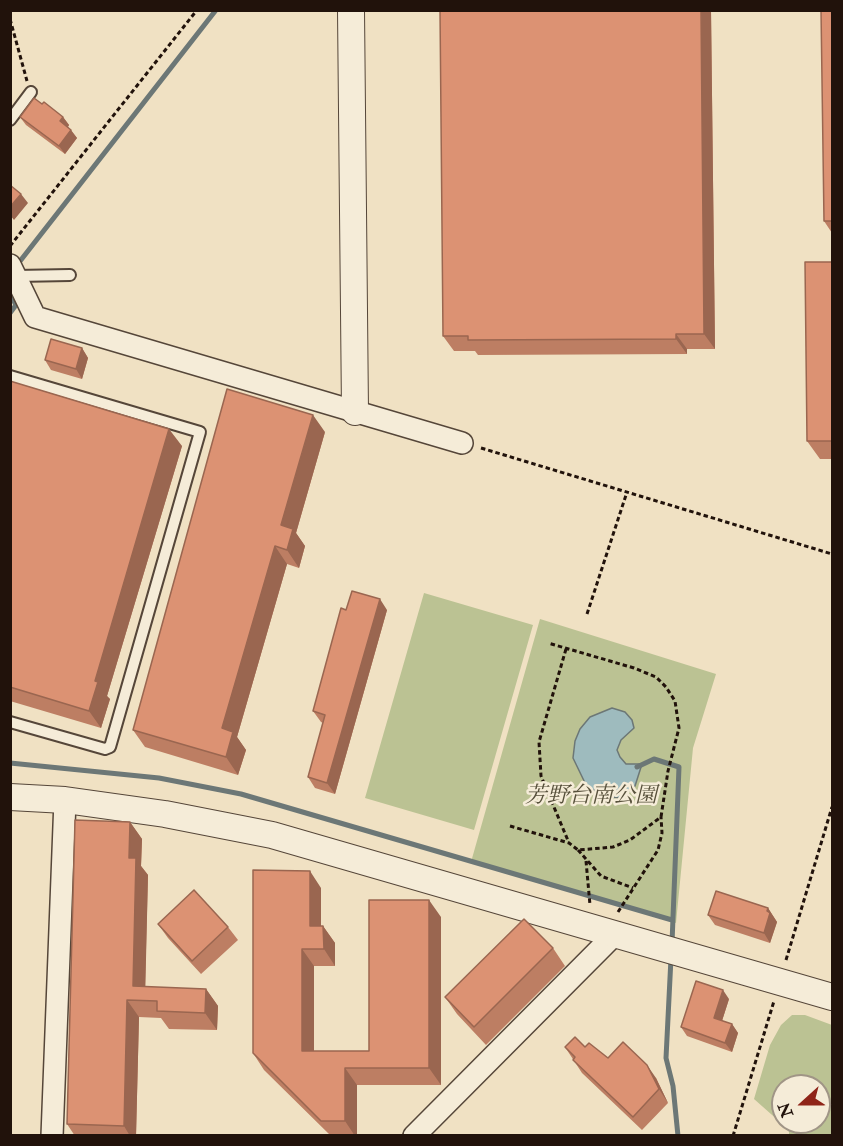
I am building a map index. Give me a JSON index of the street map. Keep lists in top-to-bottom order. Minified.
{"parks":["芳野台南公園"],"north":"left"}
